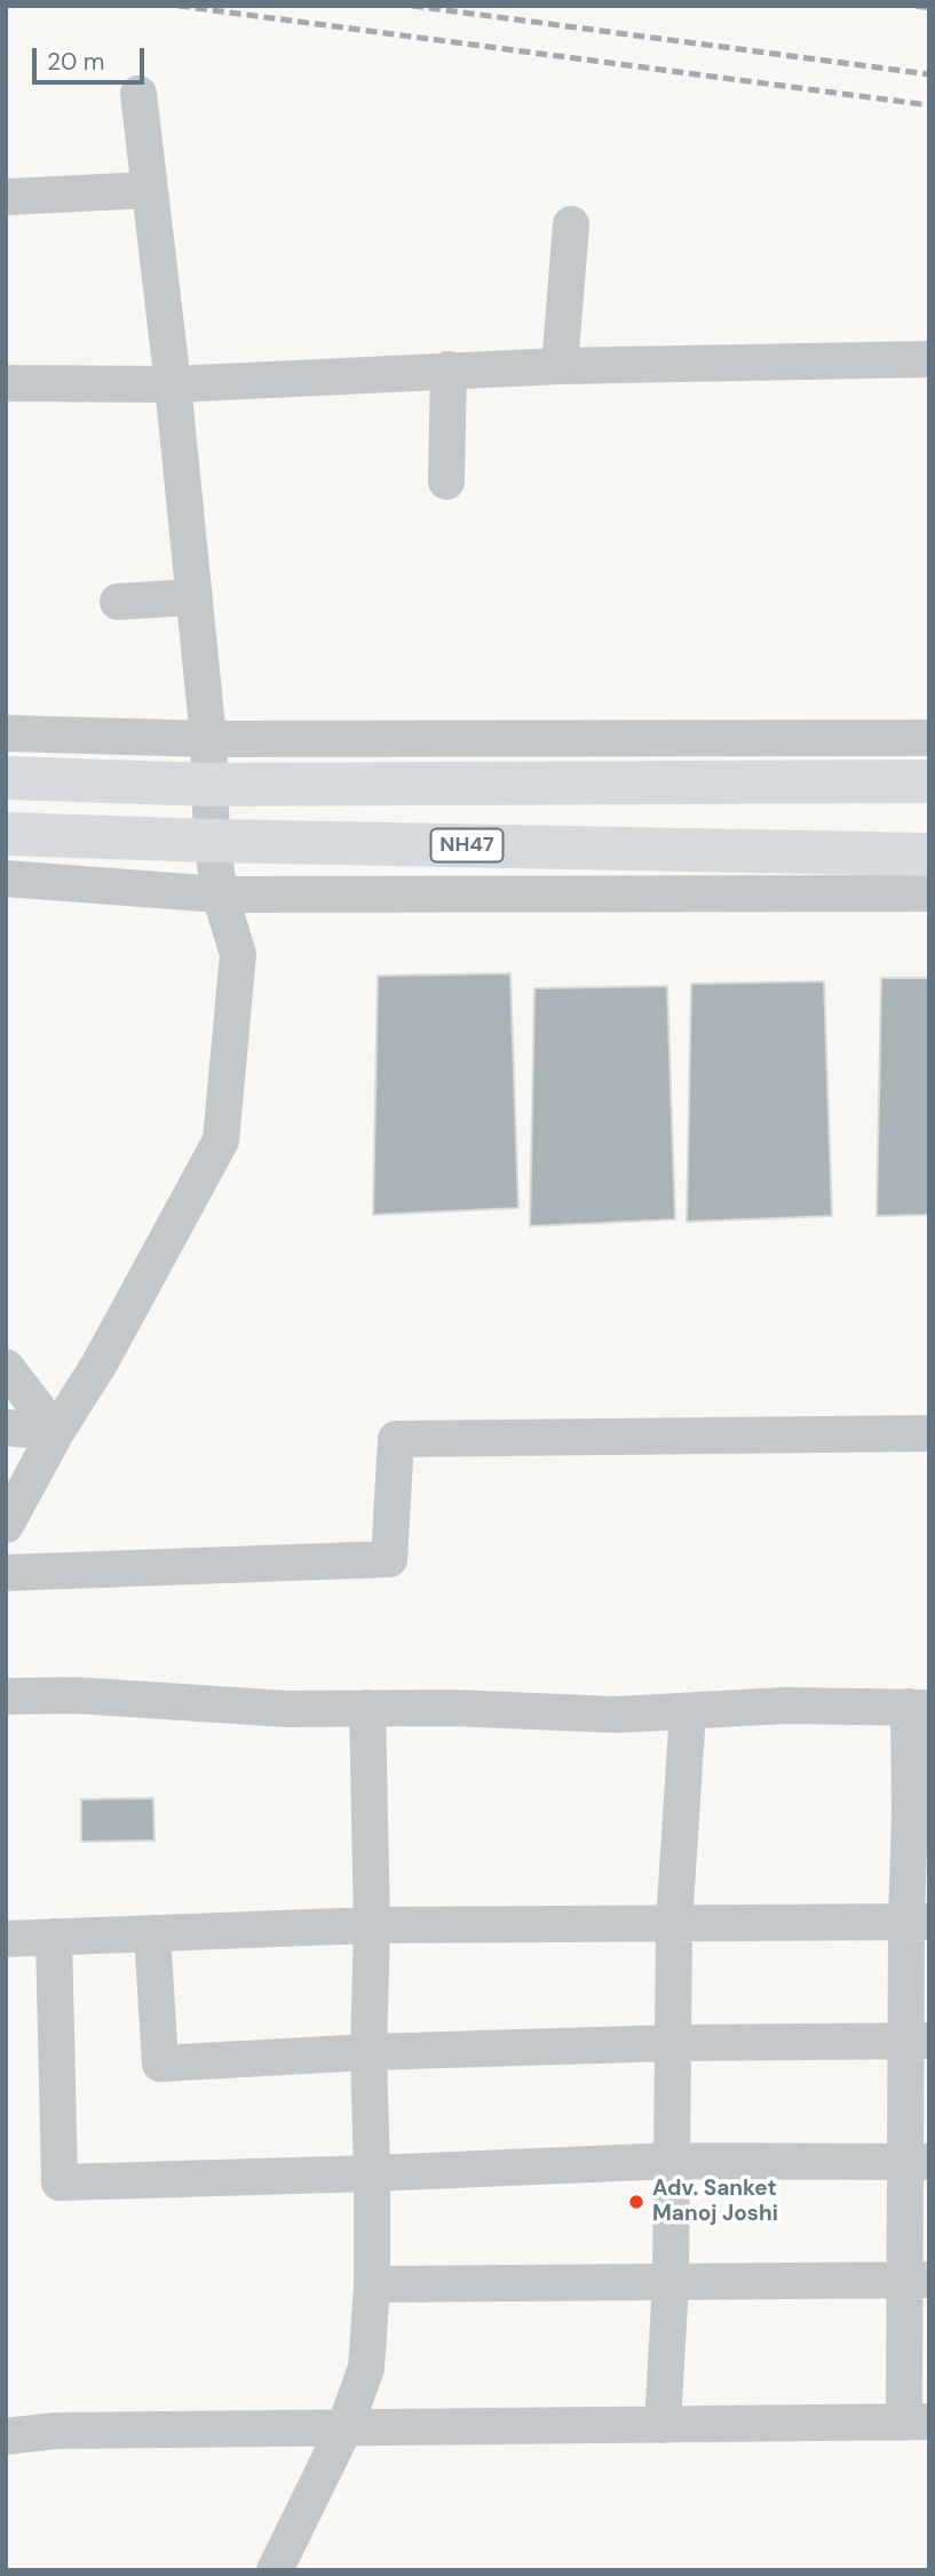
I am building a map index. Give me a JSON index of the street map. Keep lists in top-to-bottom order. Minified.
{"streets":{"highway":["NH47"]},"places":["Adv. Sanket Manoj Joshi"],"scale_bar":"20 m"}
